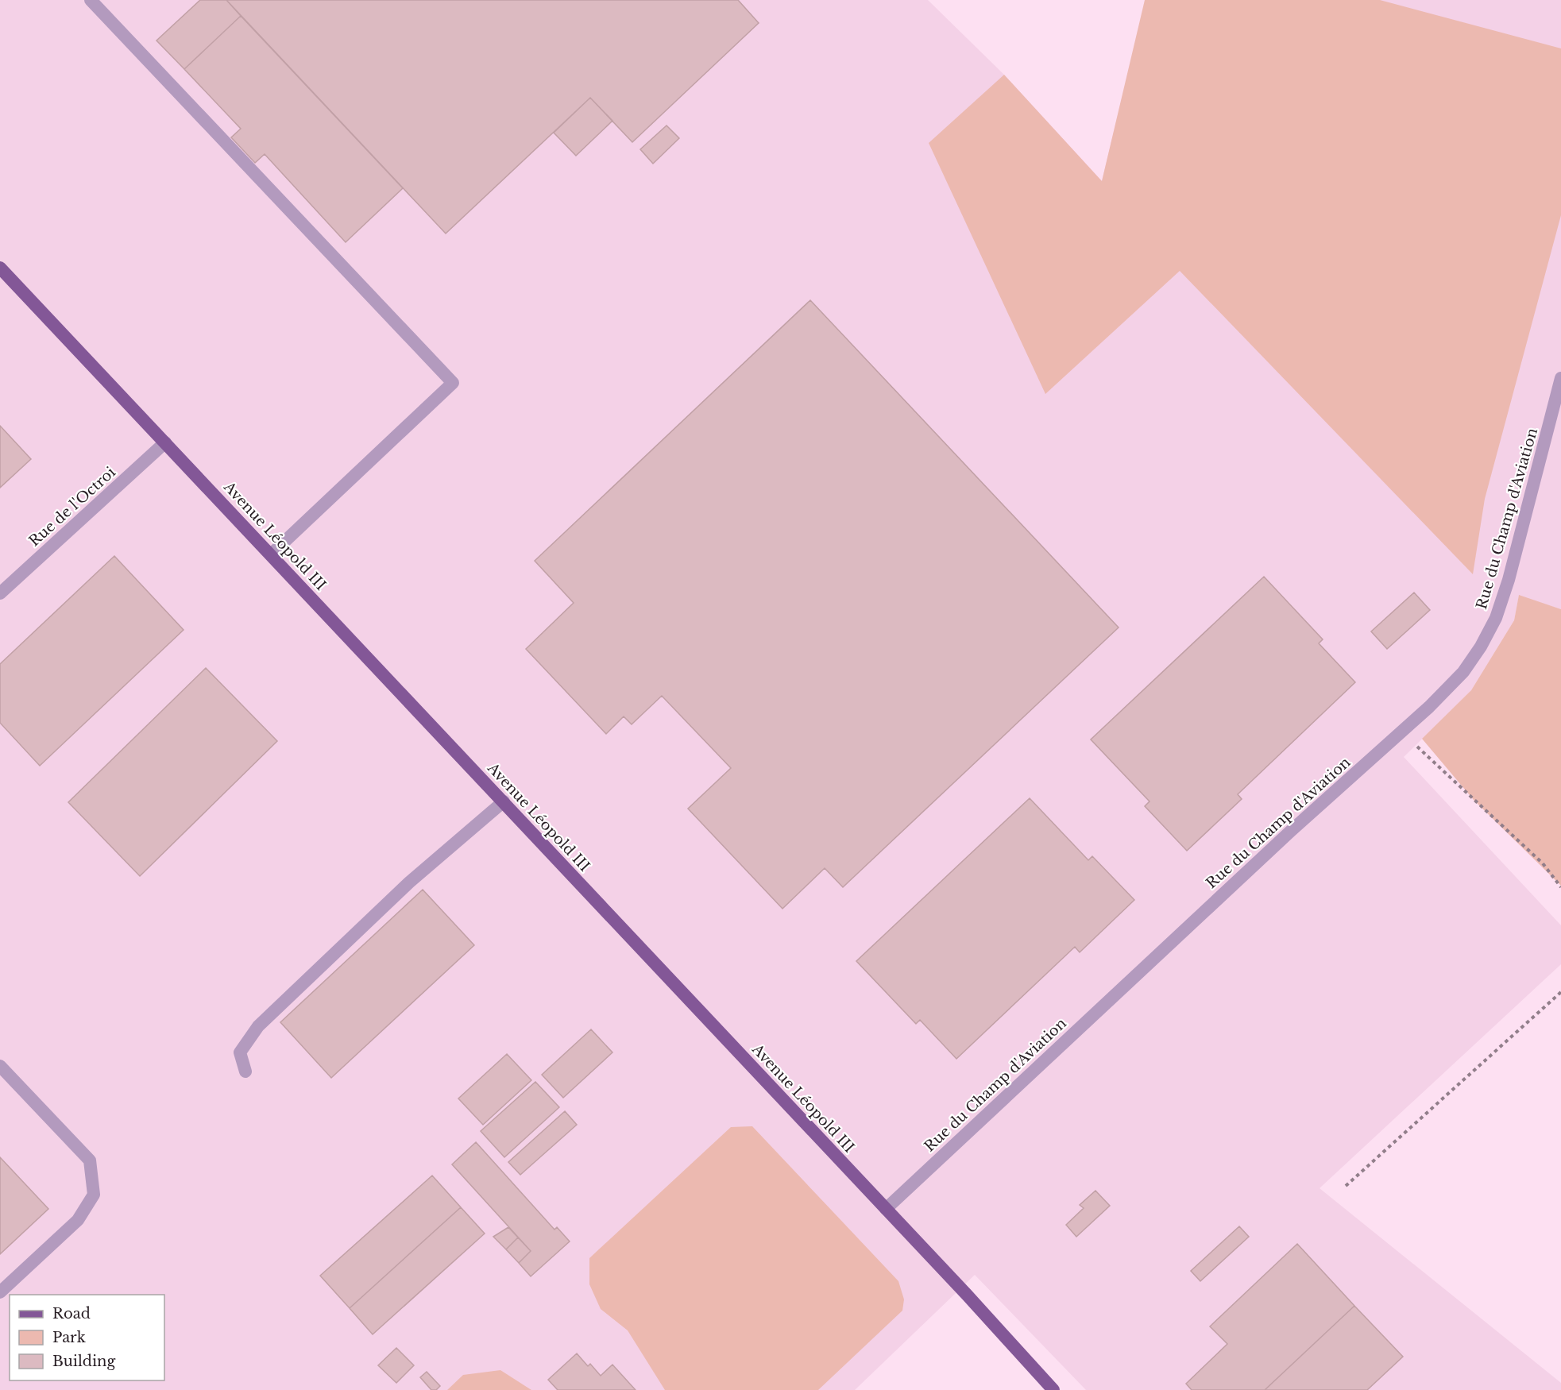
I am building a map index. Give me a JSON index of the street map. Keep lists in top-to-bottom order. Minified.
{"streets":{"main road":["Avenue Léopold III"],"street":["Rue de l'Octroi","Rue du Champ d'Aviation"]},"crossings":[["Rue de l'Octroi","Avenue Léopold III"],["Rue du Champ d'Aviation","Avenue Léopold III"]],"legend":["Road","Park","Building"]}
